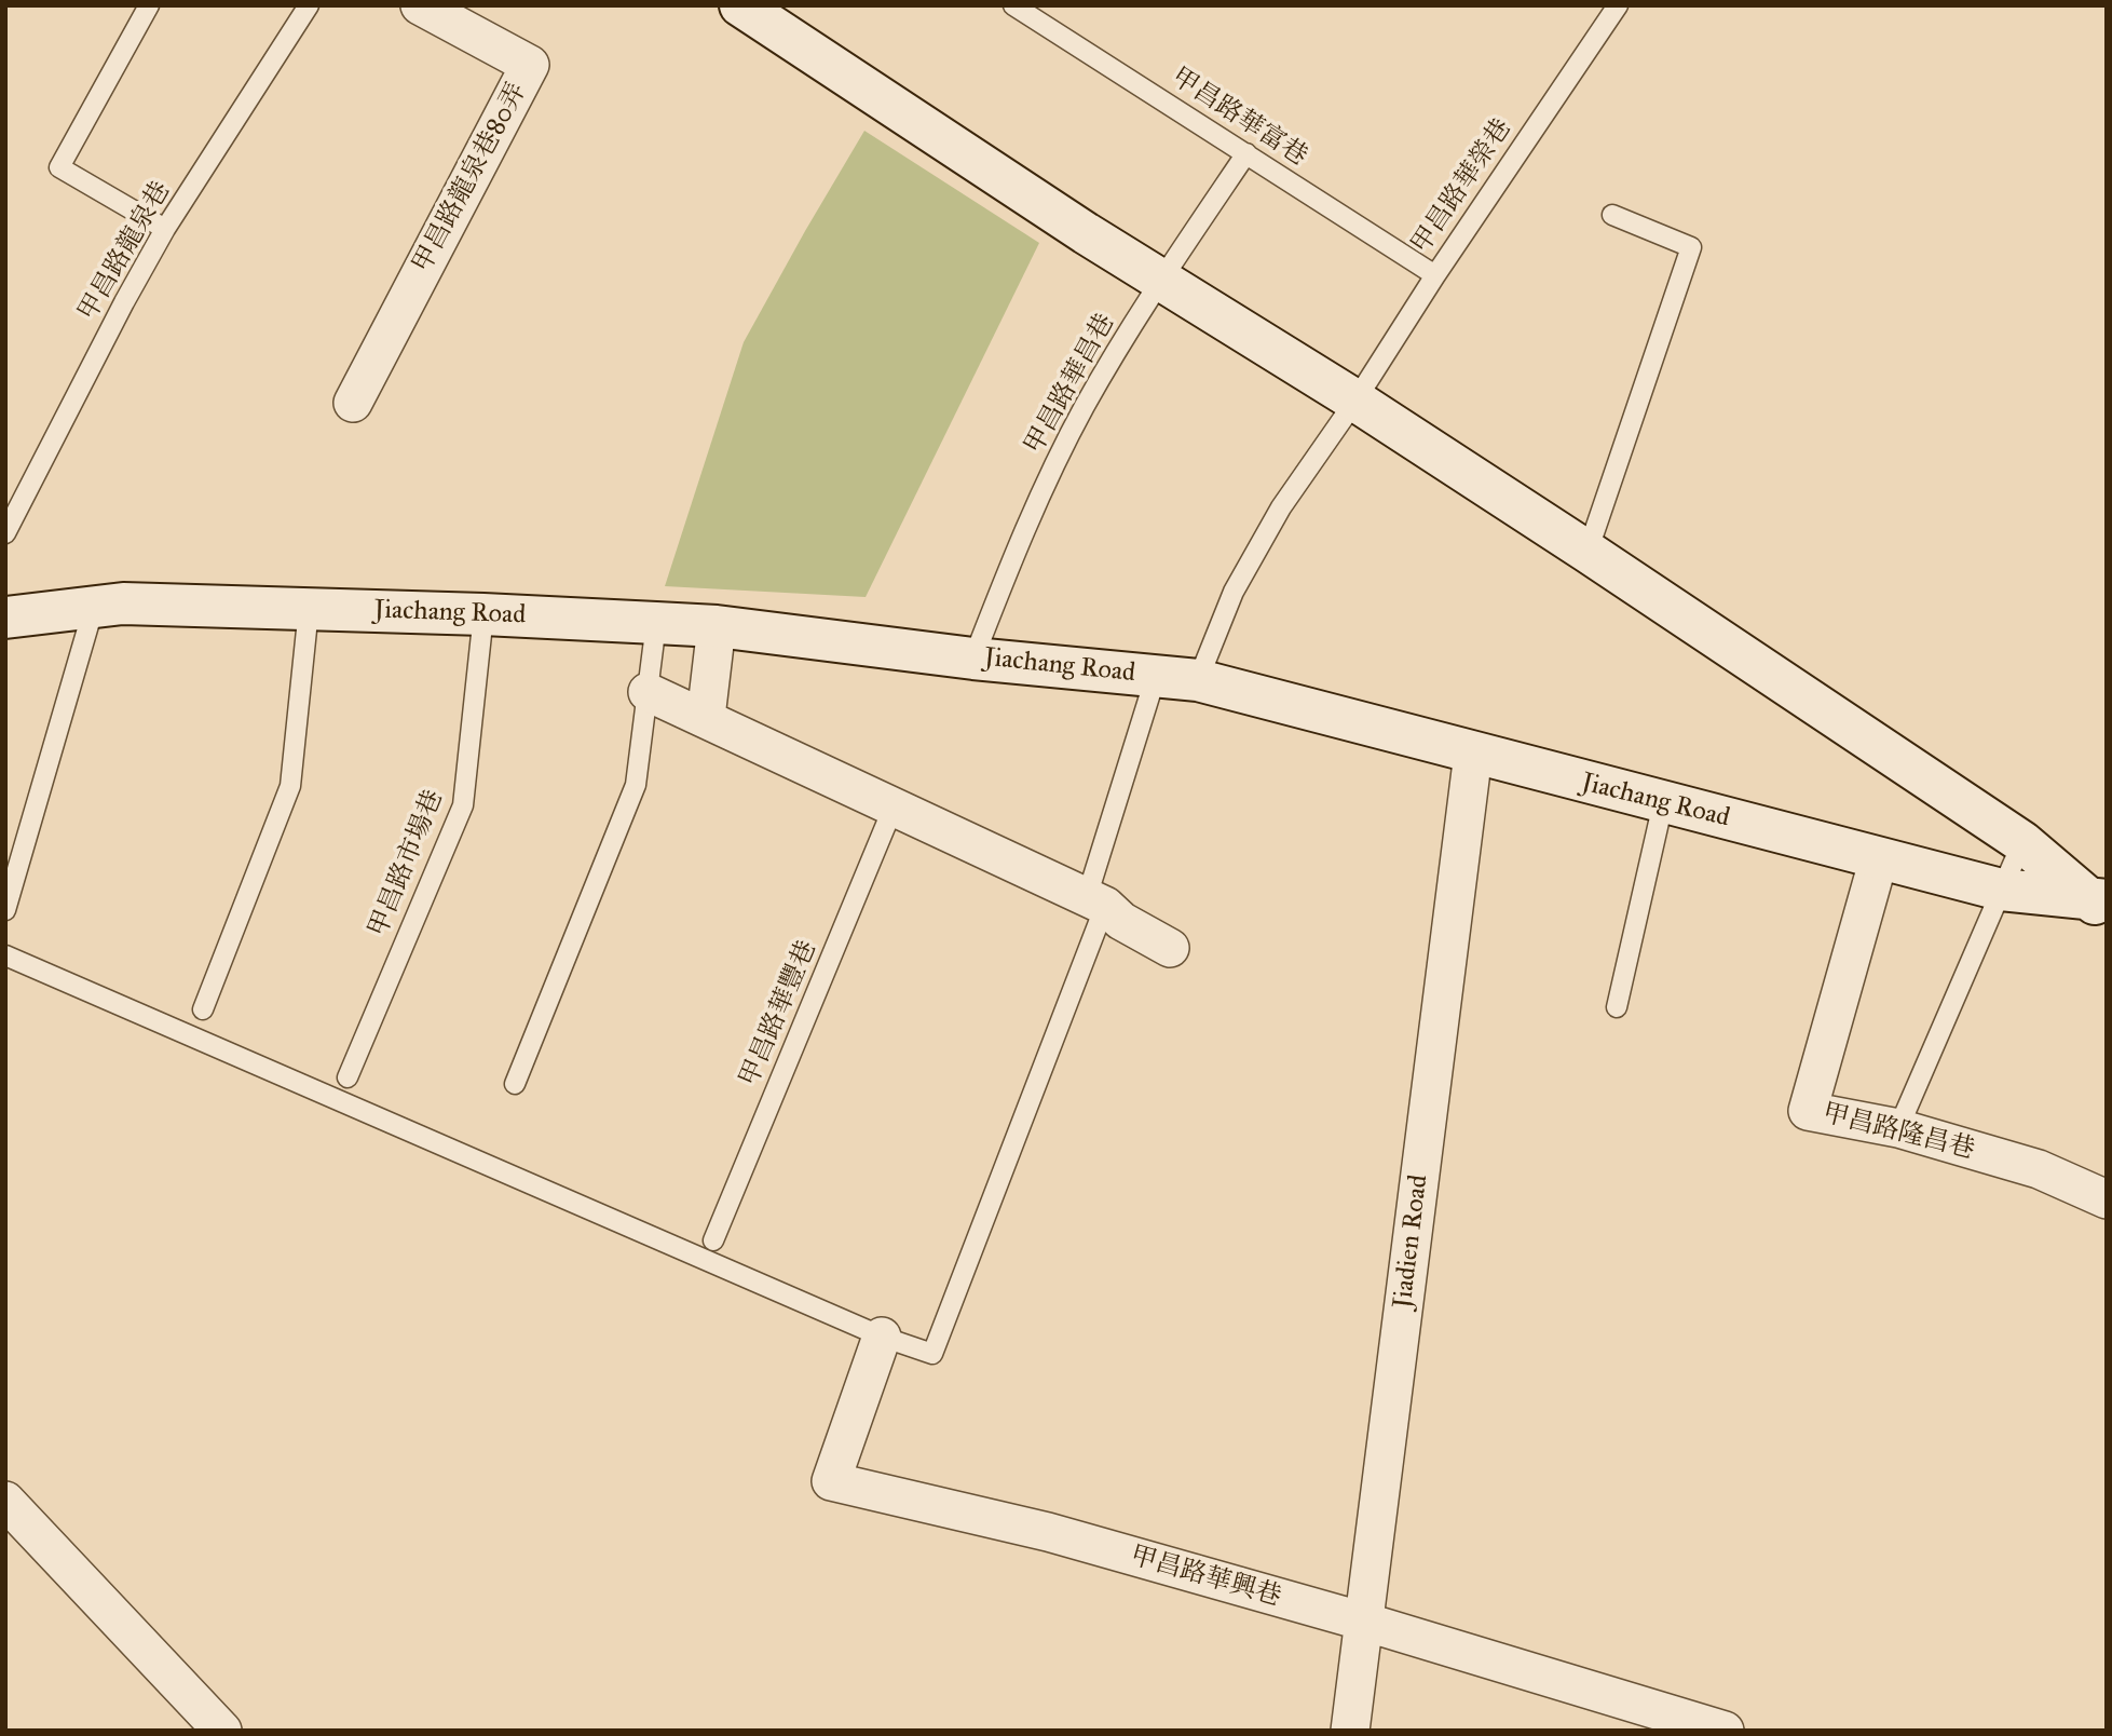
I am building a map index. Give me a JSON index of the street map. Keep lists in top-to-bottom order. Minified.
{"streets":{"street":["甲昌路龍泉巷80弄","Jiachang Road","甲昌路隆昌巷","Jiadien Road","甲昌路華興巷"],"lane":["甲昌路華富巷","甲昌路華榮巷","甲昌路龍泉巷","甲昌路華昌巷","甲昌路市場巷","甲昌路華豐巷"]},"crossings":[["甲昌路華富巷","甲昌路華榮巷"],["甲昌路華富巷","甲昌路華昌巷"],["甲昌路華榮巷","Jiachang Road"],["甲昌路華昌巷","Jiachang Road"],["Jiachang Road","甲昌路市場巷"],["Jiachang Road","甲昌路隆昌巷"],["Jiachang Road","Jiadien Road"],["Jiadien Road","甲昌路華興巷"]]}
